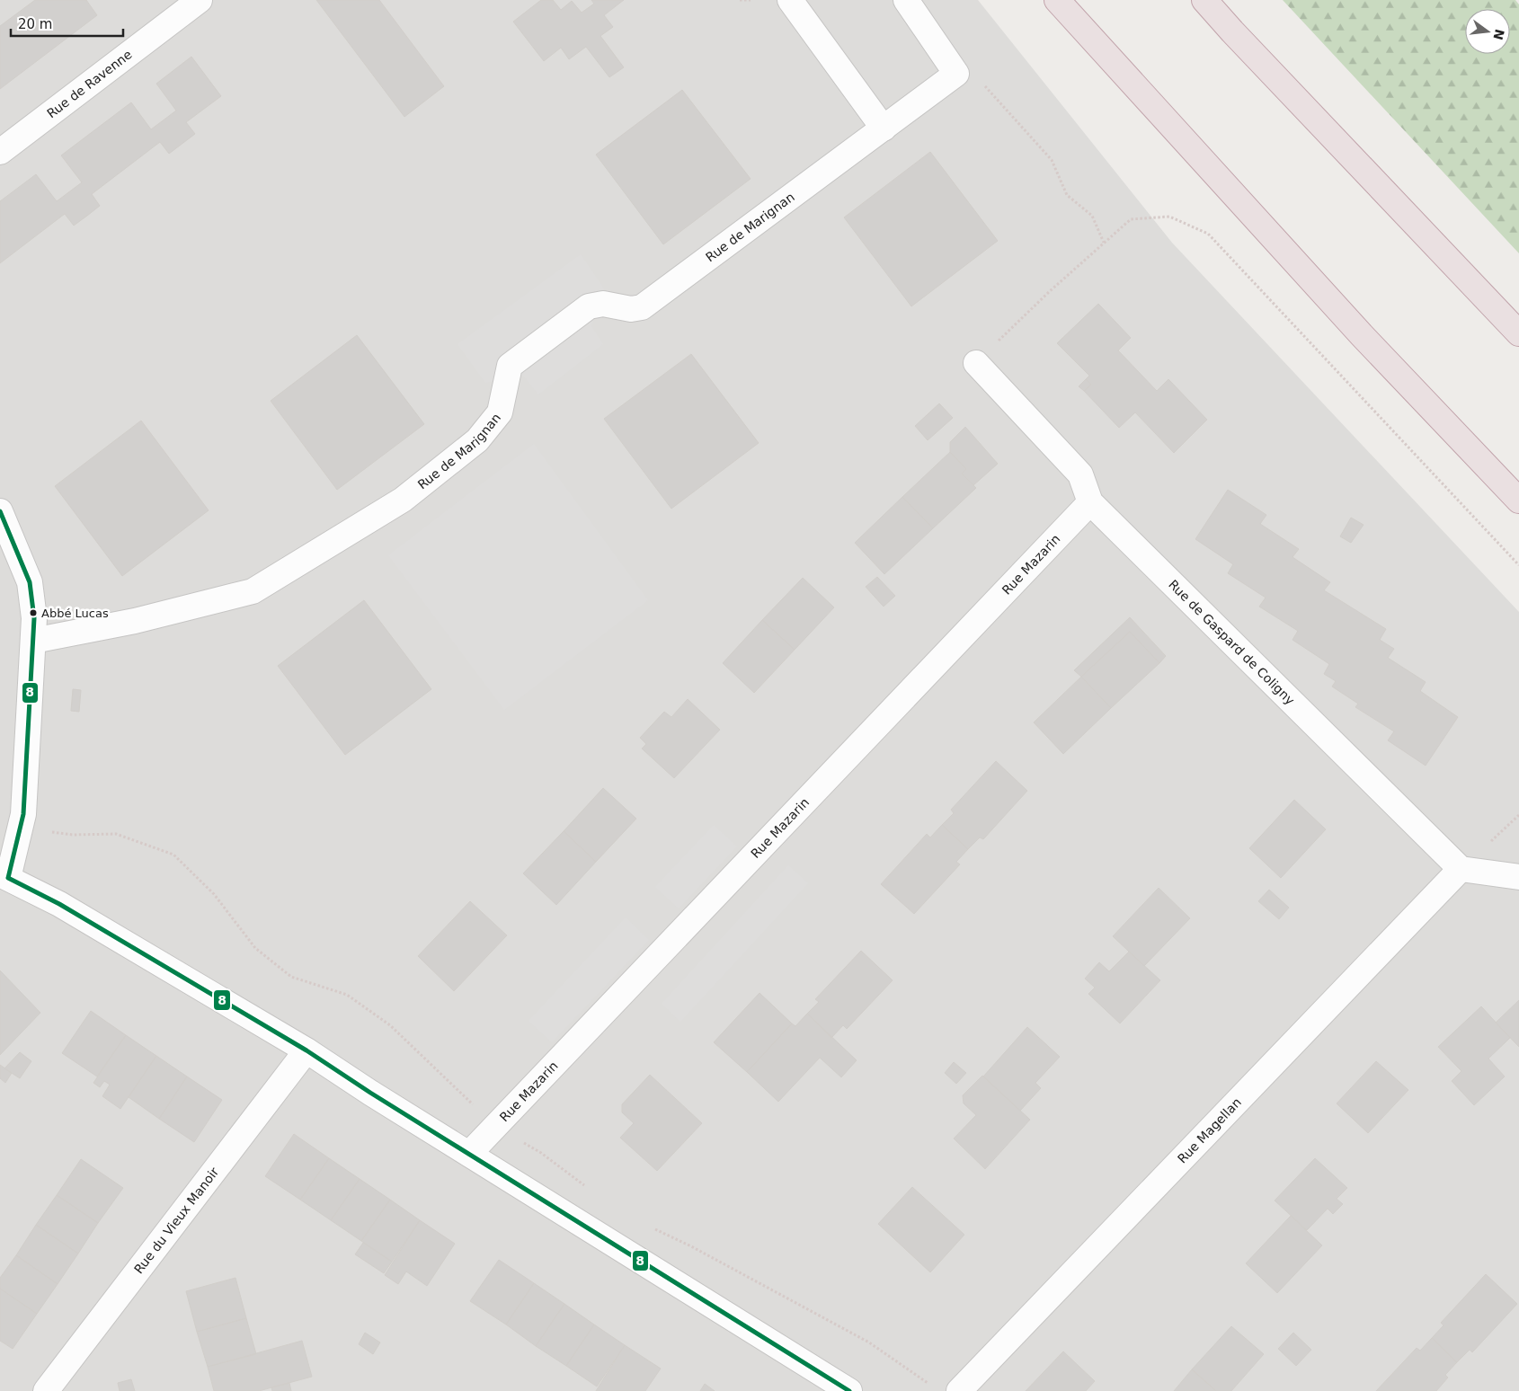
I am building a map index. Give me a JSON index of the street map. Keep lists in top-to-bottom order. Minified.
{"streets":{"street":["Rue de Ravenne","Rue de Marignan","Rue Mazarin","Rue de Gaspard de Coligny","Rue Magellan","Rue du Vieux Manoir"]},"crossings":[["Rue Mazarin","Rue de Gaspard de Coligny"],["Rue de Gaspard de Coligny","Rue Magellan"]],"places":["Abbé Lucas"],"lines":["transit line 8"],"scale_bar":"20 m","north":"right"}
